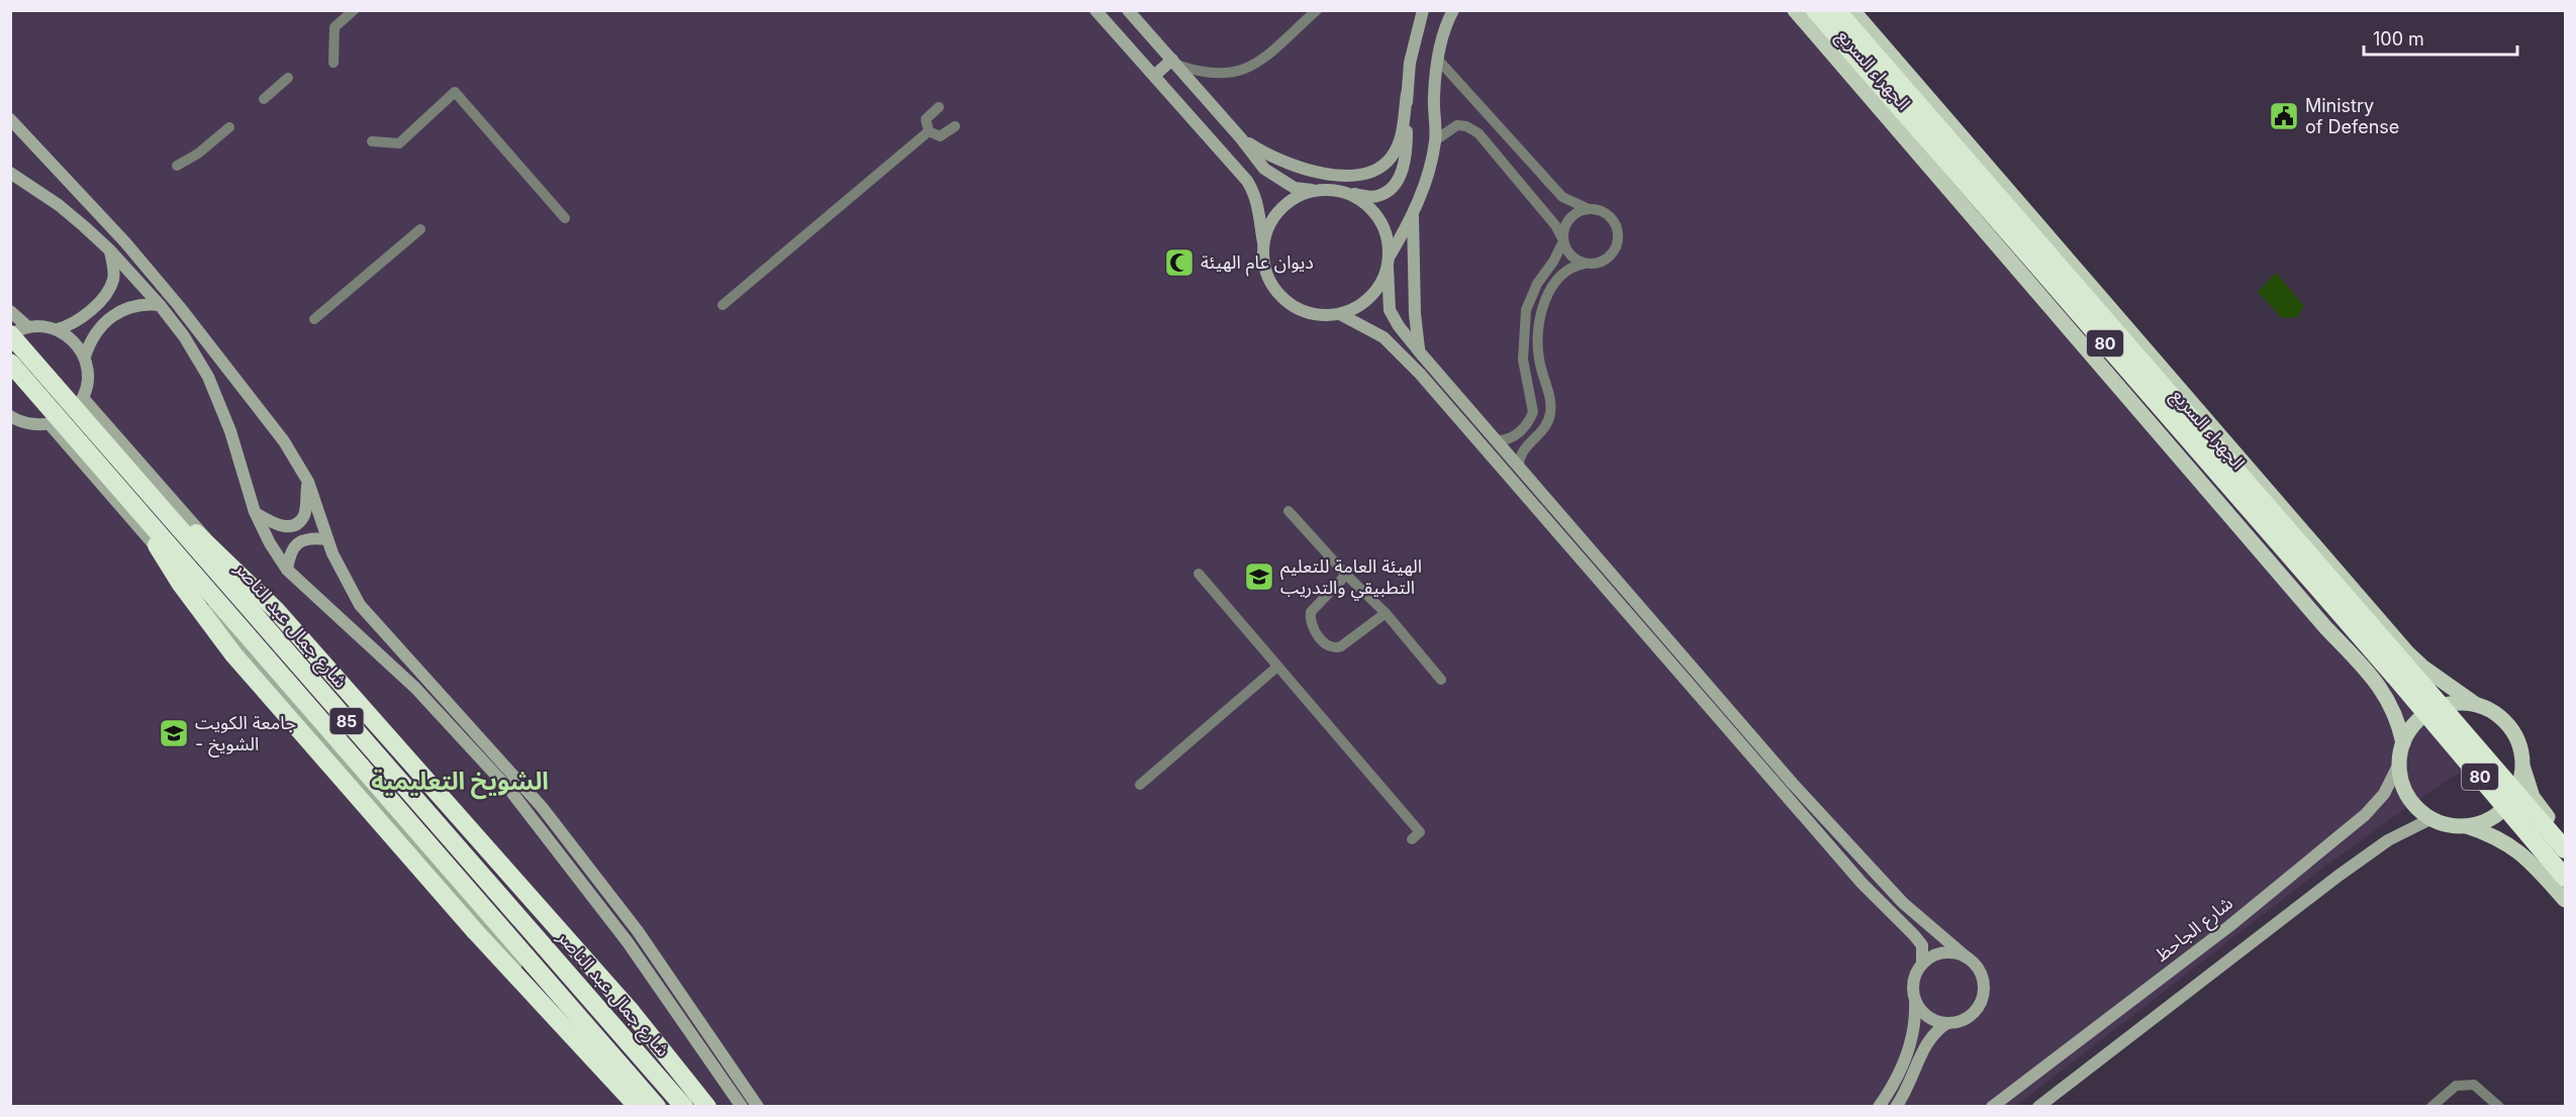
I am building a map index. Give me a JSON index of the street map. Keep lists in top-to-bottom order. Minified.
{"streets":{"highway":["الجهراء السريع","80","شارع جمال عبد الناصر","85"],"street":["شارع الجاحظ"]},"crossings":[["الجهراء السريع","شارع الجاحظ"]],"districts":["الشويخ التعليمية"],"places":{"public building":["Ministry of Defense"],"mosque":["ديوان عام الهيئة"],"school or university":["الهيئة العامة للتعليم التطبيقي والتدريب","جامعة الكويت - الشويخ"]},"scale_bar":"100 m"}
